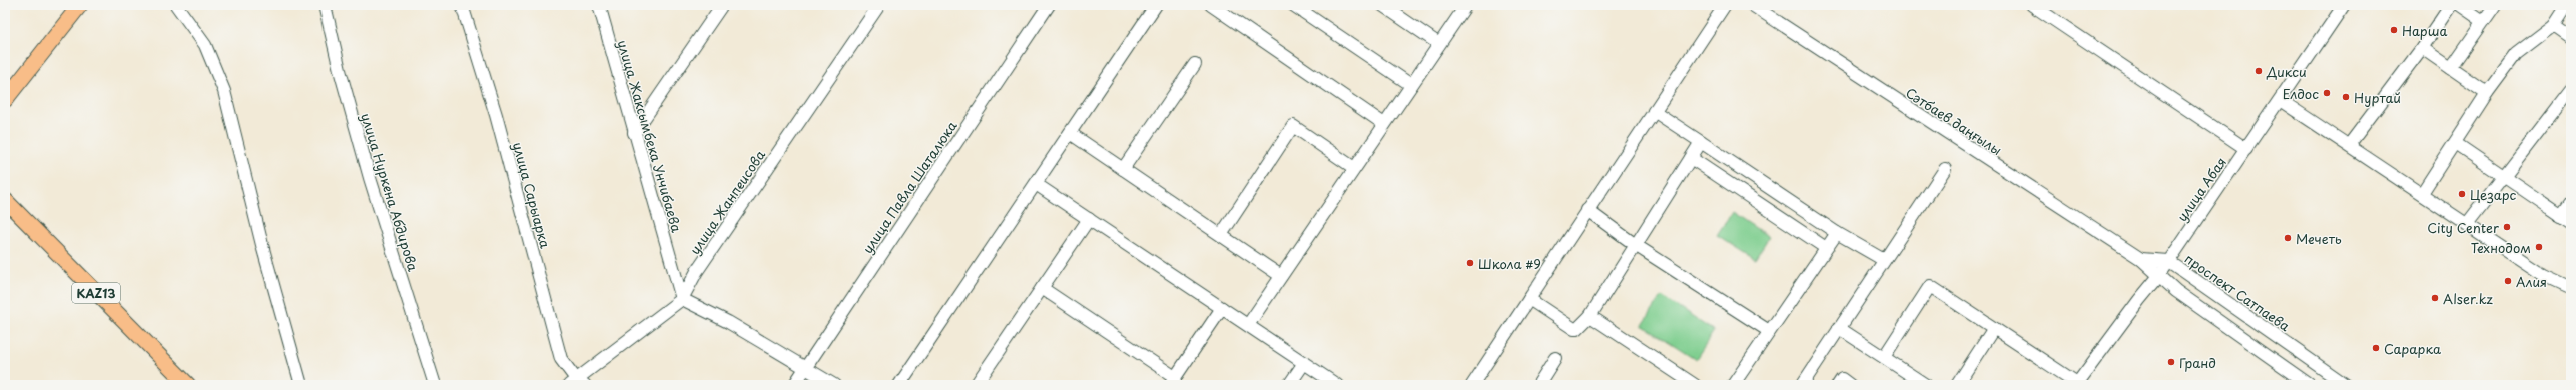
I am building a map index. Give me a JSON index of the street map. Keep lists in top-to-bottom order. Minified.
{"streets":{"main road":["KAZ13"],"street":["Сәтбаев даңғылы","улица Жаксымбека Унчибаева","улица Павла Шаталюка","улица Абая","улица Нуркена Абдирова","улица Сарыарка","улица Жанпеисова","проспект Сатпаева"]},"crossings":[["Сәтбаев даңғылы","проспект Сатпаева"],["улица Жаксымбека Унчибаева","улица Жанпеисова"],["улица Абая","проспект Сатпаева"],["улица Сарыарка","улица Жанпеисова"]],"places":["Нарша","Дикси","Елдос","Нуртай","Цезарс","City Center","Мечеть","Технодом","Школа #9","Алия","Alser.kz","Сарарка","Гранд"]}
